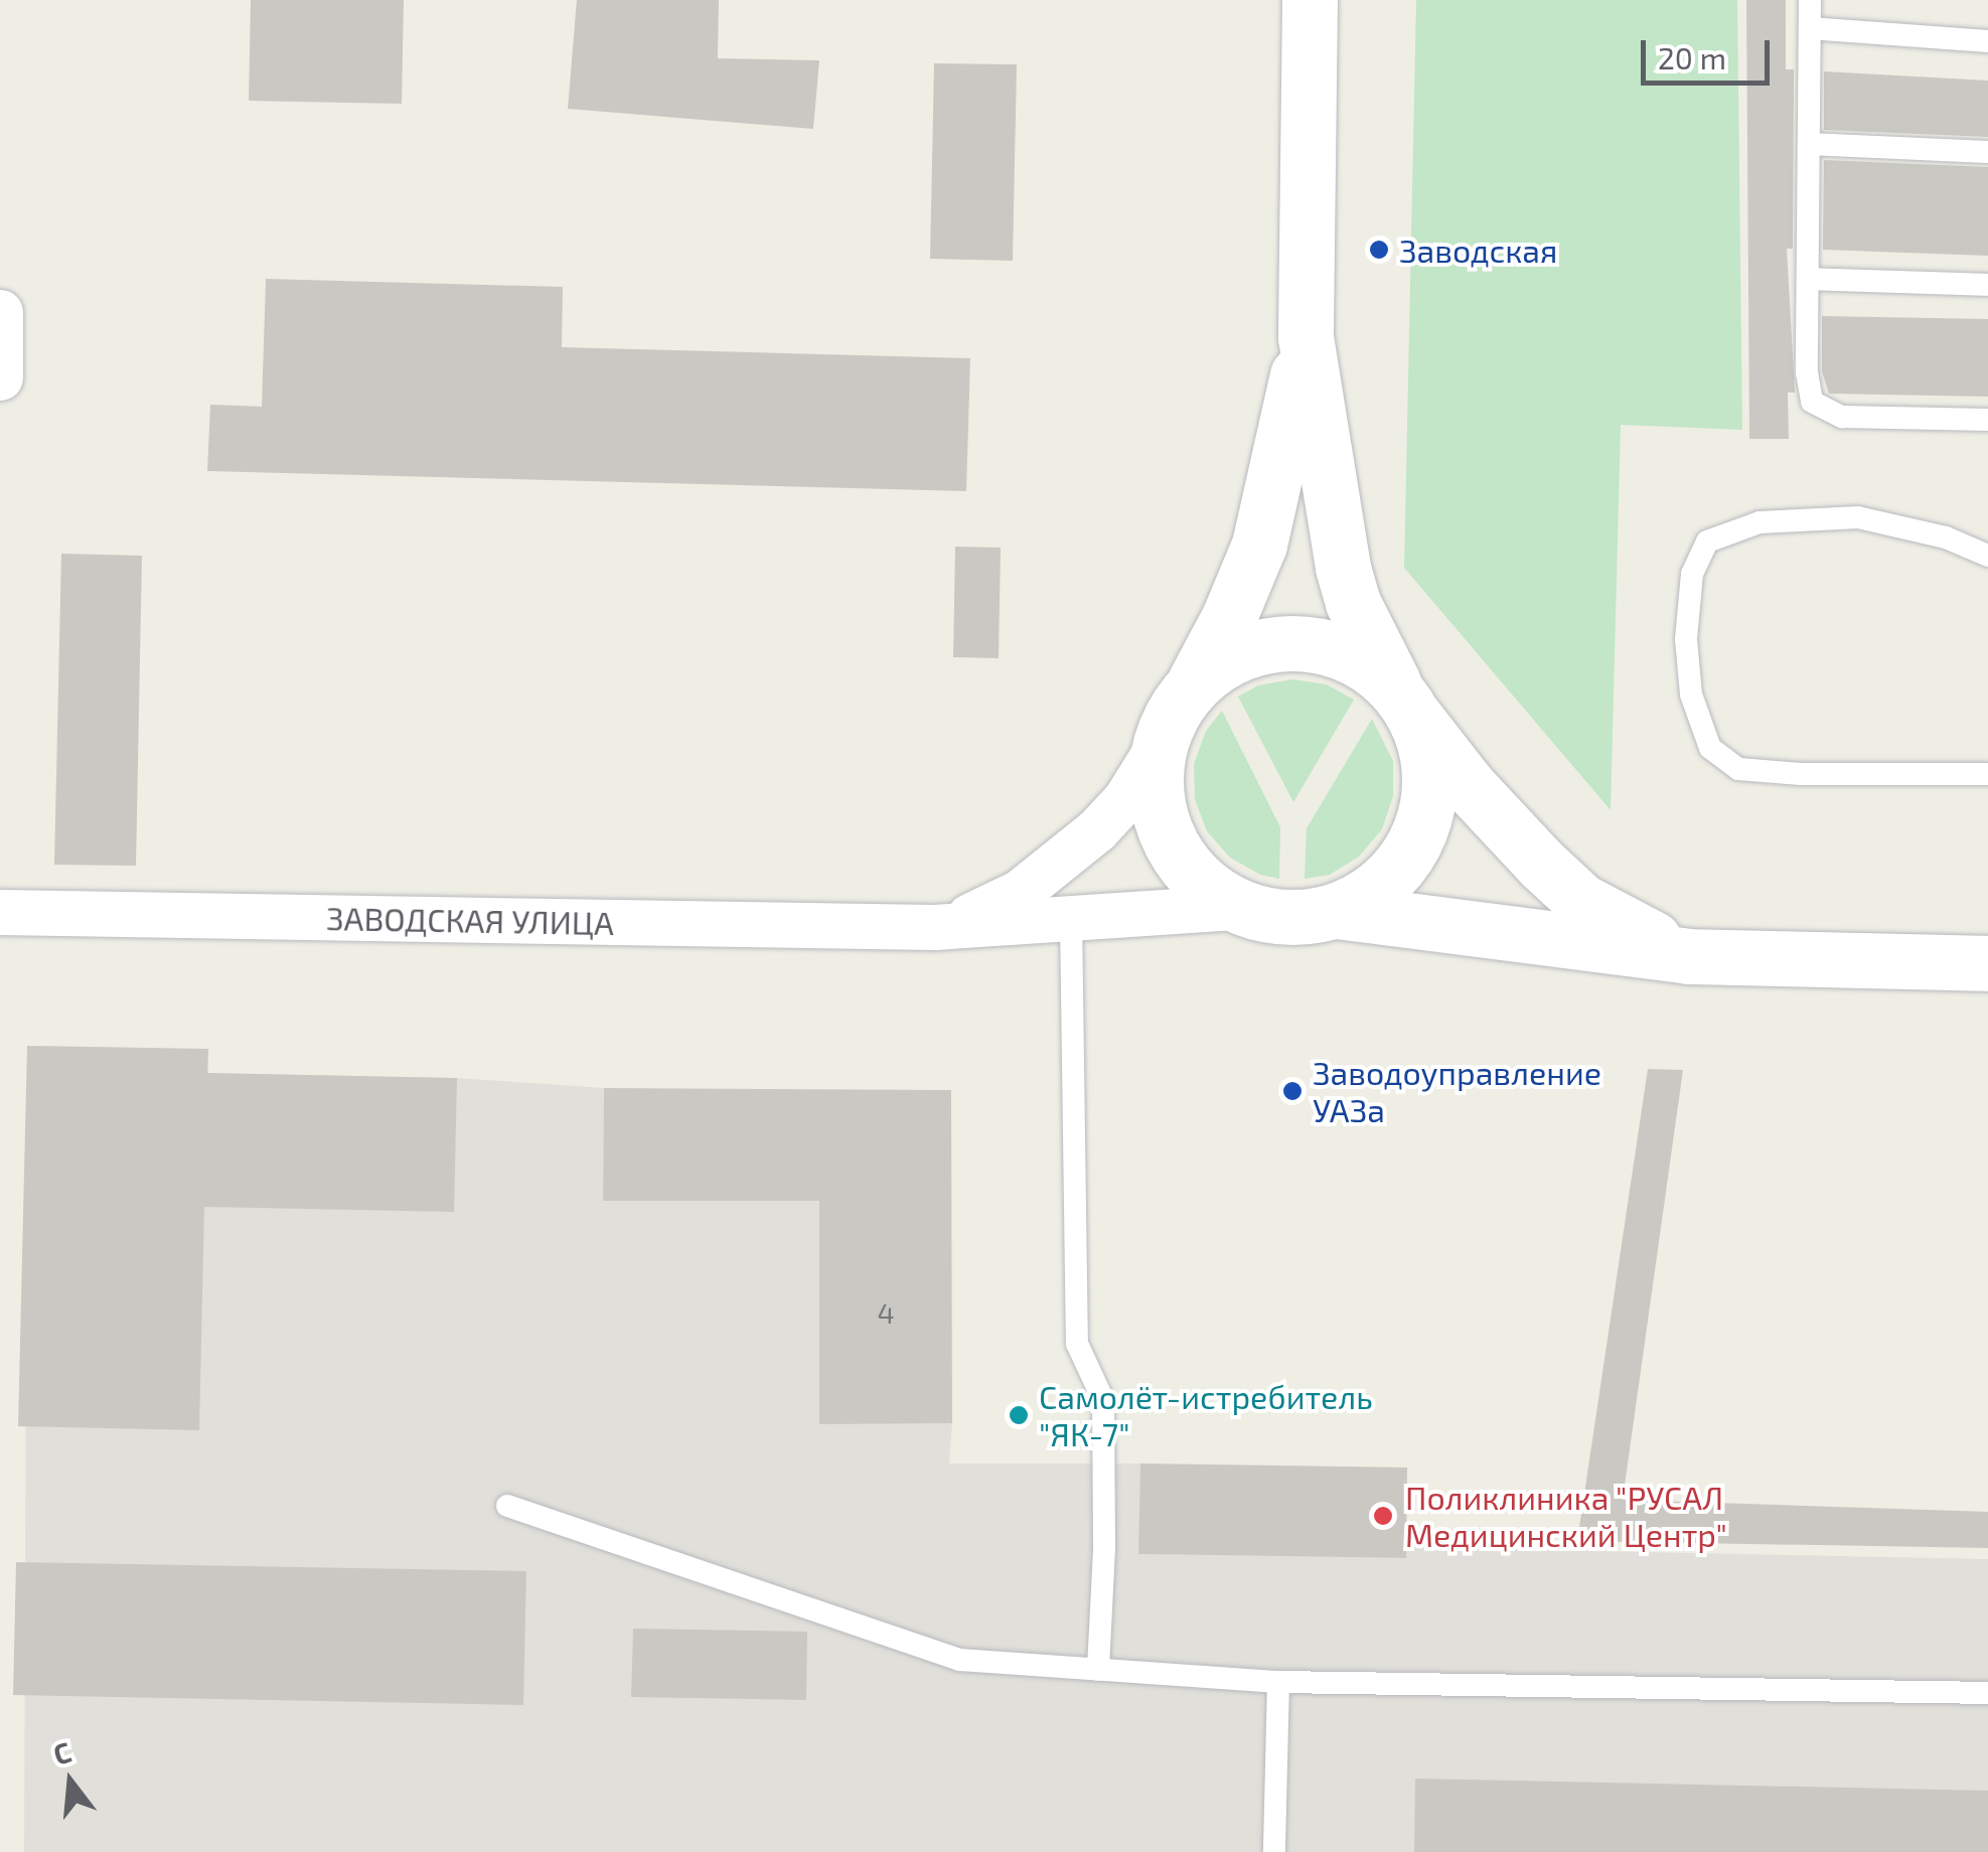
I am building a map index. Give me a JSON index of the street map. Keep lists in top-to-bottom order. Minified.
{"streets":{"street":["ЗАВОДСКАЯ УЛИЦА"]},"places":["Заводская","Заводоуправление УАЗа","Самолёт-истребитель \"ЯК-7\"","Поликлиника \"РУСАЛ Медицинский Центр\""],"house_numbers":["4"],"scale_bar":"20 m","north":"top"}
